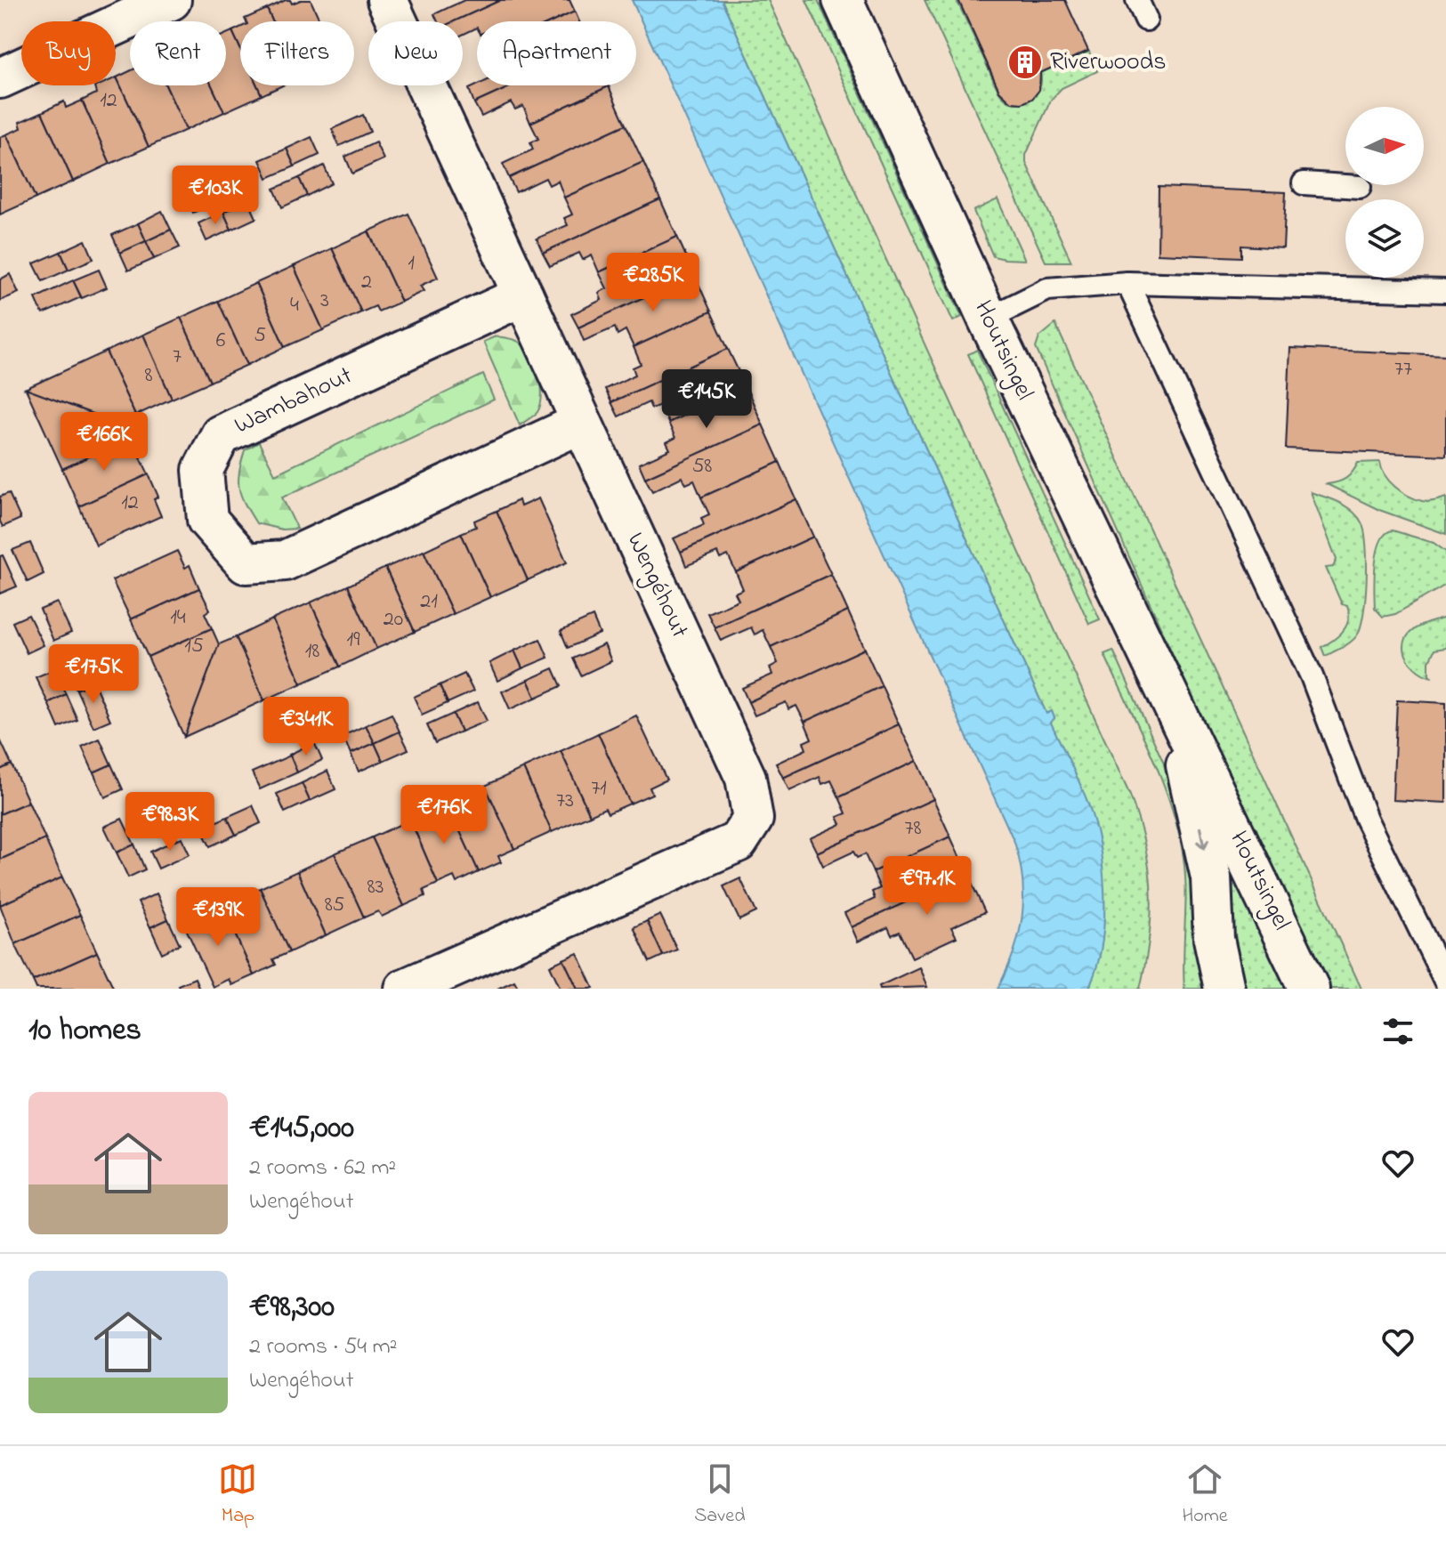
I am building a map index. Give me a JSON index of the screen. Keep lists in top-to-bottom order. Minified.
{"streets":{"street":["Houtsingel","Wambahout","Wengéhout"]},"crossings":[["Wambahout","Wengéhout"]],"places":{"building":["Riverwoods"]},"house_numbers":["12","1","2","3","4","5","6","7","77","8","58","12","21","14","20","19","15","18","71","73","78","83","85"],"north":"right","page":{"chip":["Buy","Rent","Filters","New","Apartment"],"price":["€103K","€285K","€145K","€166K","€175K","€341K","€176K","€98.3K","€97.1K","€139K"],"heading":"10 homes","list":[{"name":"€145,000","note":"2 rooms · 62 m² · Wengéhout"},{"name":"€98,300","note":"2 rooms · 54 m² · Wengéhout"}],"tabs":["Map","Saved","Home"]}}
